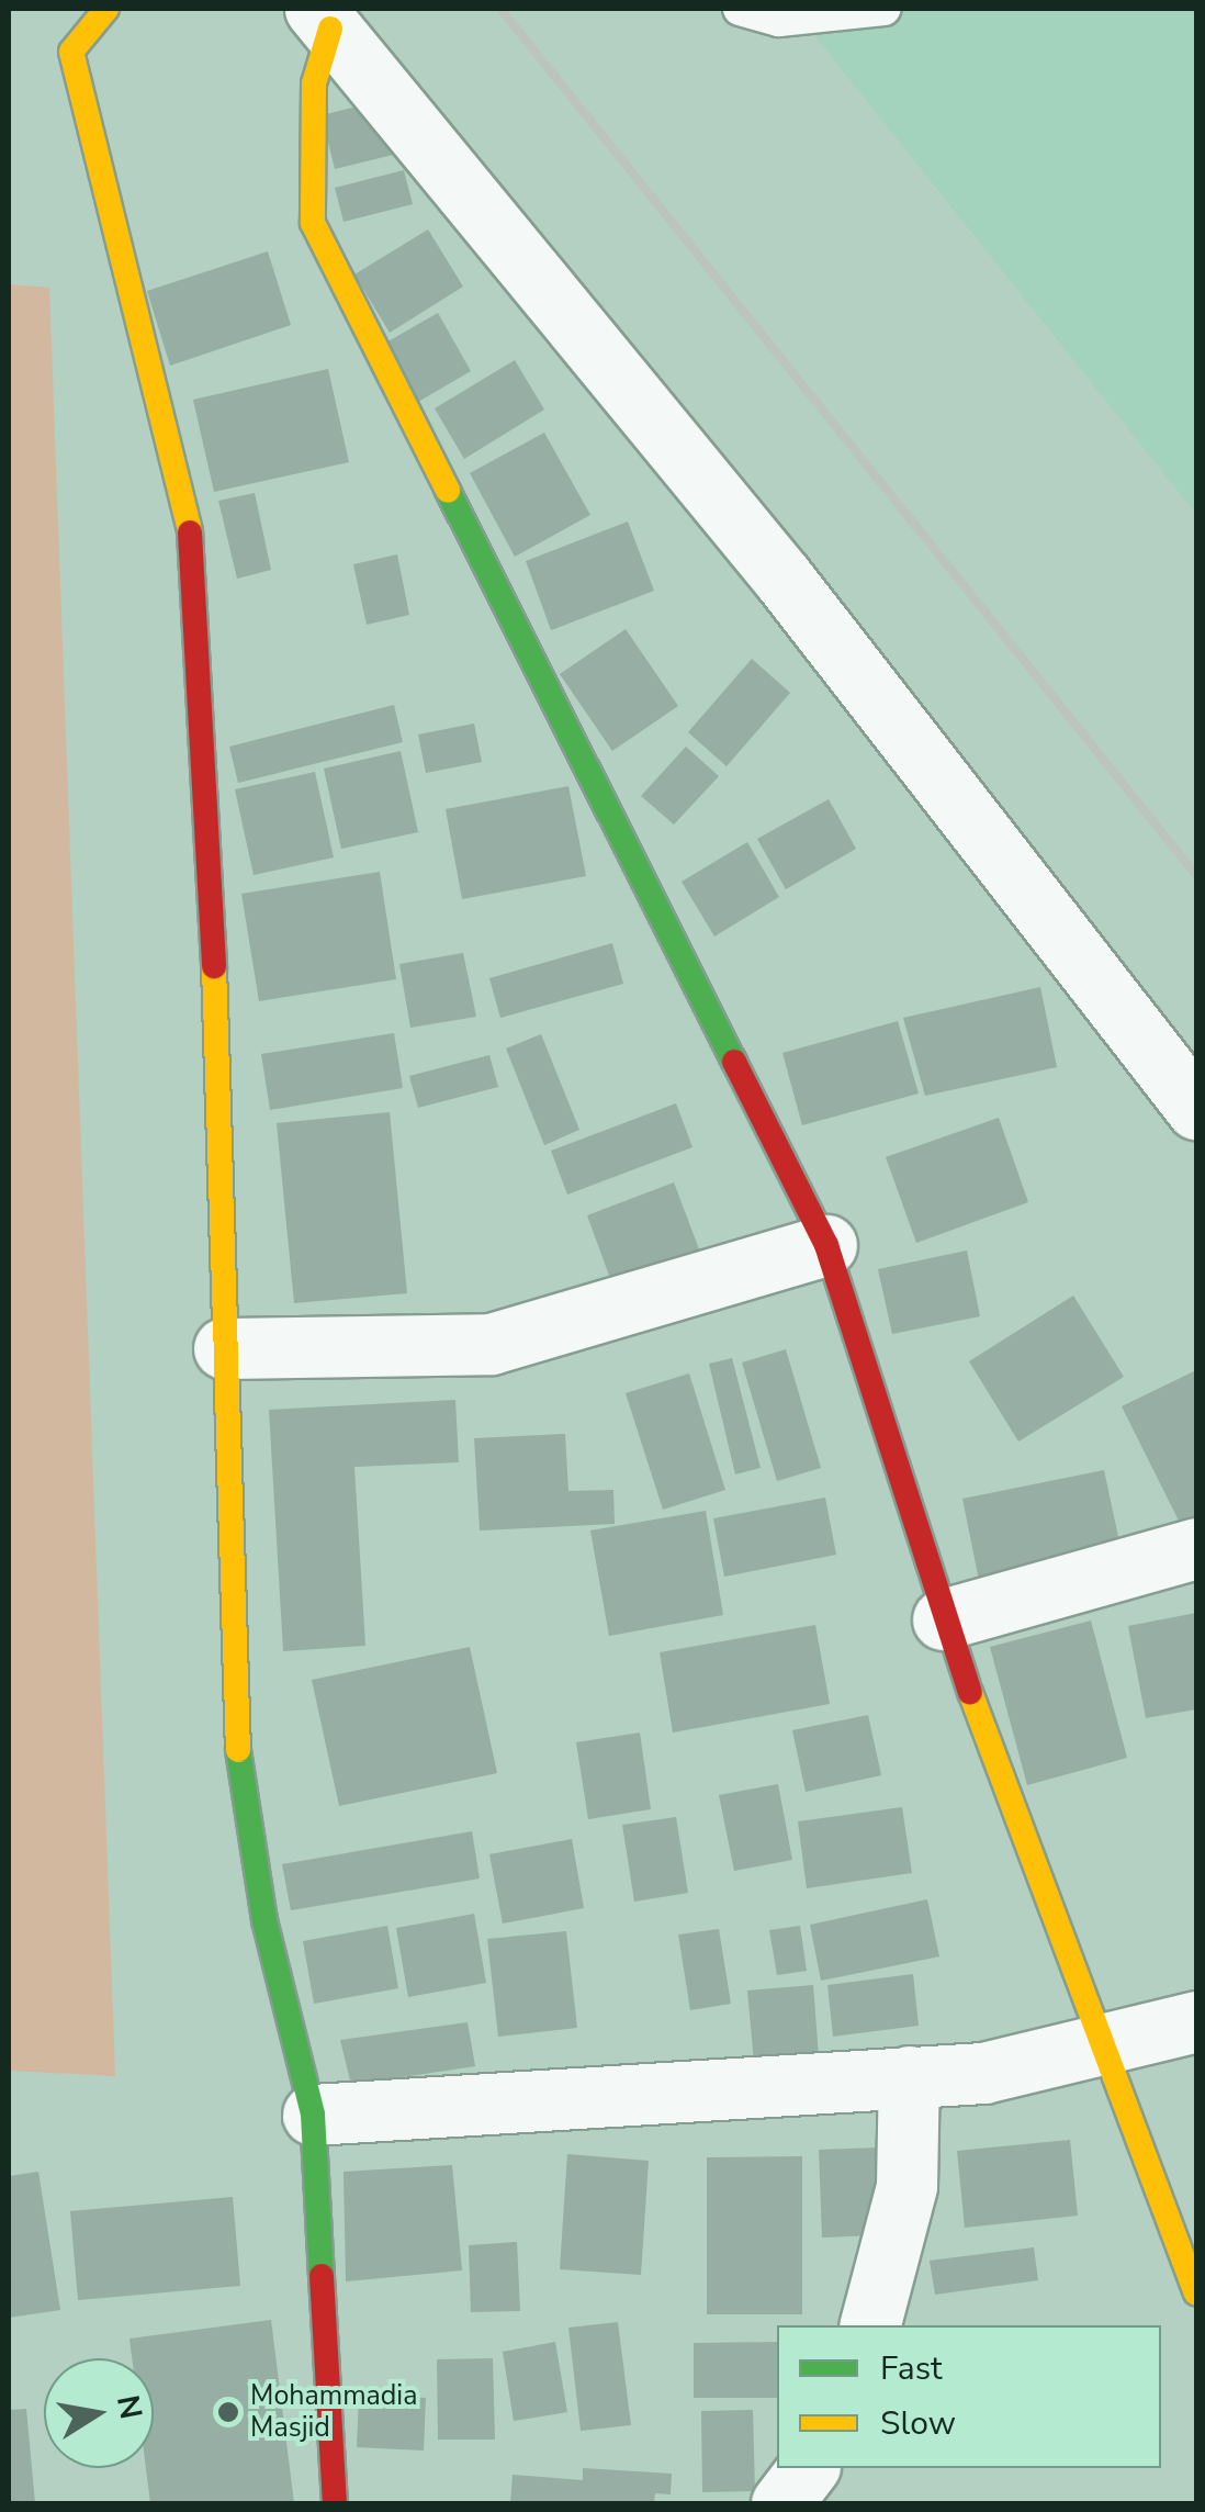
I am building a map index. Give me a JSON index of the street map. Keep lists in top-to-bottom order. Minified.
{"places":["Mohammadia Masjid"],"legend":["Fast","Slow"],"north":"right"}
